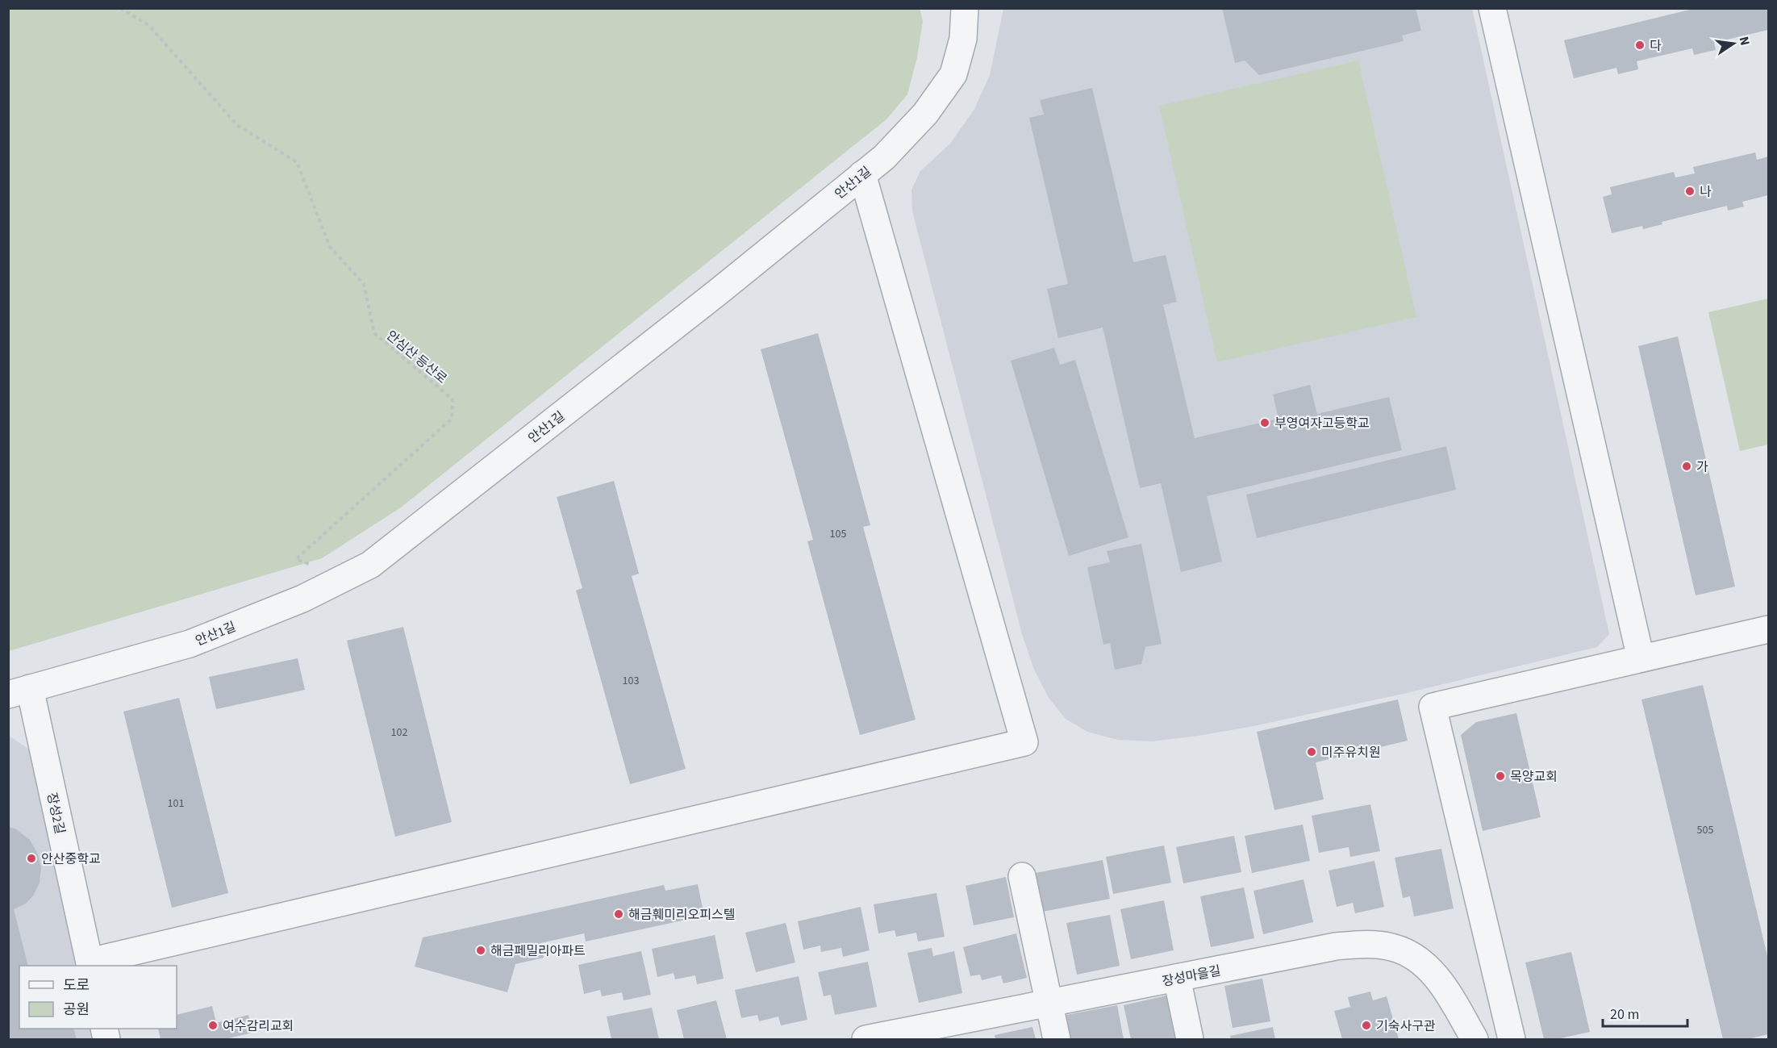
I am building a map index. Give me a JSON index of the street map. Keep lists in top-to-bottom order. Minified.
{"streets":{"street":["안산1길","장성2길","장성마을길"],"path":["안심산 등산로"]},"crossings":[["안산1길","장성2길"]],"places":["다","나","부영여자고등학교","가","미주유치원","목양교회","안산중학교","해금훼미리오피스텔","해금페밀리아파트","여수감리교회","기숙사구관"],"house_numbers":["105","103","102","101","505"],"legend":["도로","공원"],"scale_bar":"20 m","north":"right"}
